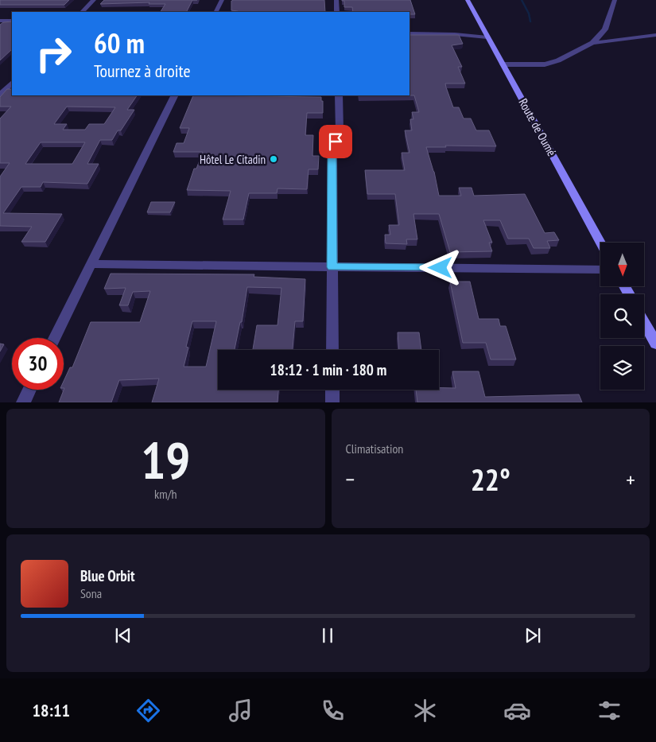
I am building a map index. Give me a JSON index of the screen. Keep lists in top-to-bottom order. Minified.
{"streets":{"street":["Route de Oumé"]},"places":["Hôtel Le Citadin"],"north":"bottom","page":{"turn":["60 m","Tournez à droite"],"limit":"30","trip":"18:12 · 1 min · 180 m","tile":[["19","km/h"],"Climatisation"],"heat":["−","22°","+"],"song":["Blue Orbit","Sona"],"tabs":"18:11"}}
